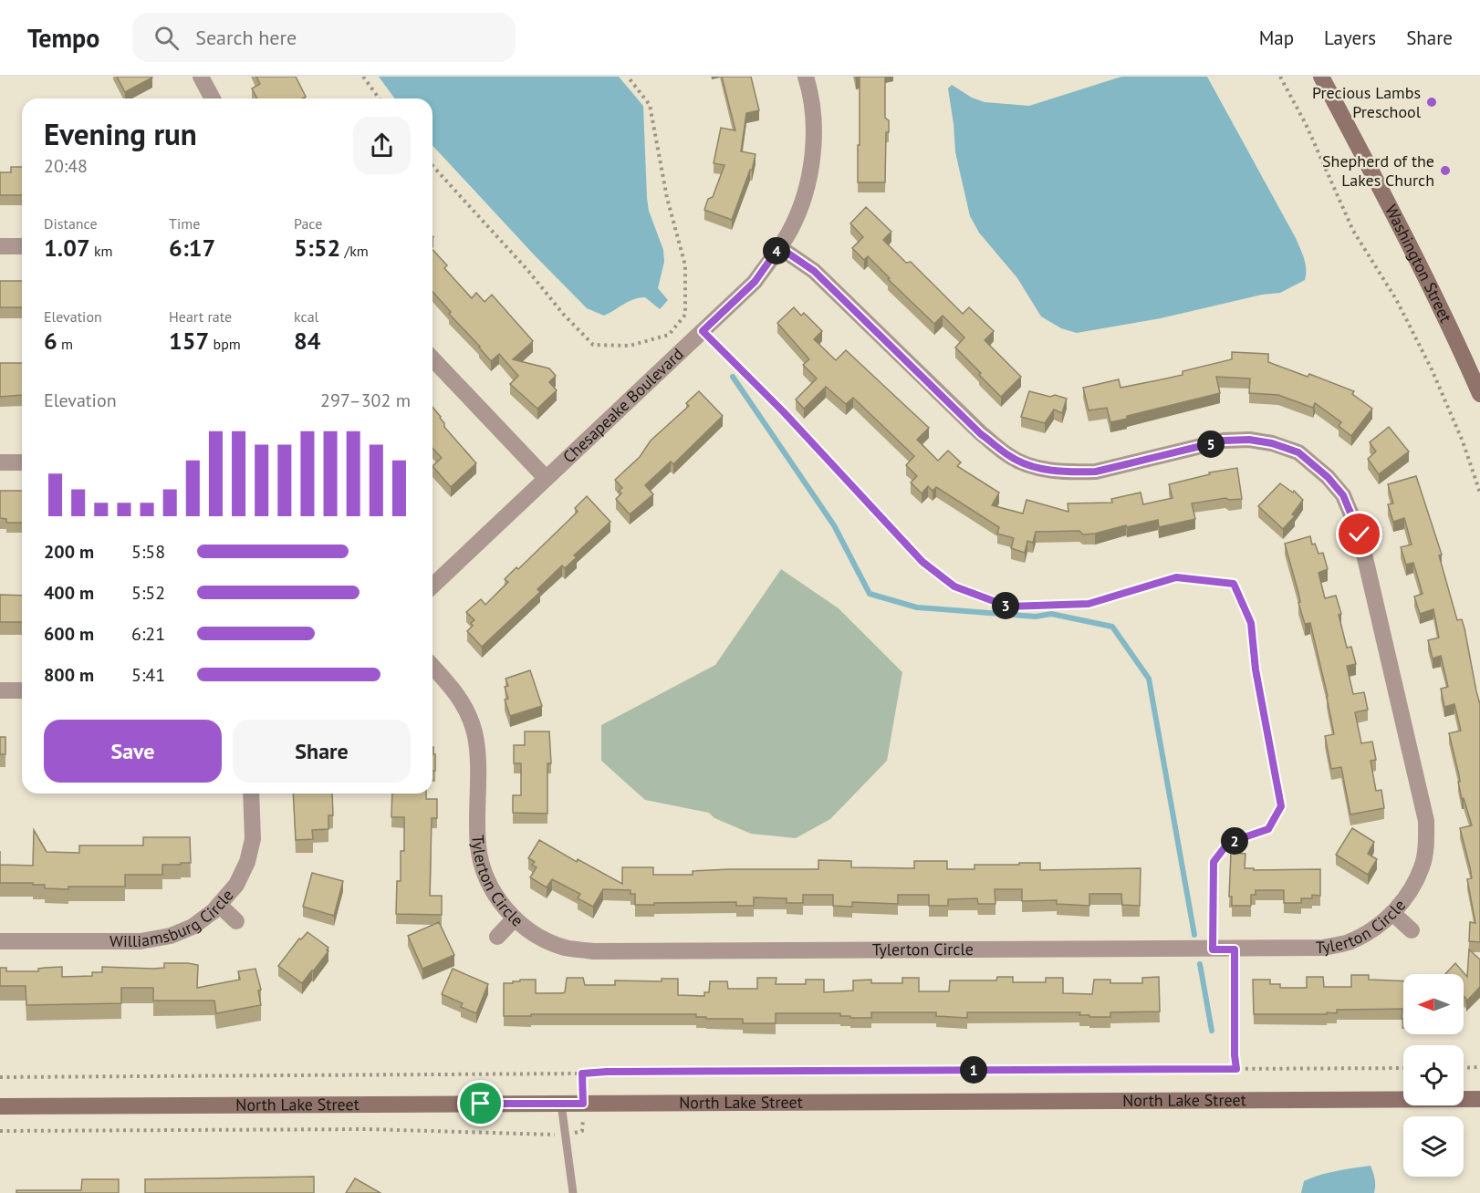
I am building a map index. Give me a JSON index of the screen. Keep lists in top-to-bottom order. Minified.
{"streets":{"street":["Washington Street","Chesapeake Boulevard","Tylerton Circle","Williamsburg Circle","North Lake Street"]},"crossings":[["Chesapeake Boulevard","Tylerton Circle"]],"places":["Precious Lambs Preschool","Shepherd of the Lakes Church"],"north":"left","page":{"header":"Tempo","search":"Search here","nav":["Map","Layers","Share"],"heading":["Evening run","20:48"],"stats":[["Distance","1.07 km"],["Time","6:17"],["Pace","5:52 /km"],["Elevation","6 m"],["Heart rate","157 bpm"],["kcal","84"]],"pins":["4","5","3","2","1"],"chart":["Elevation","297–302 m"],"list":[{"name":"200 m","note":"5:58"},{"name":"400 m","note":"5:52"},{"name":"600 m","note":"6:21"},{"name":"800 m","note":"5:41"}],"buttons":["Save","Share"]}}
